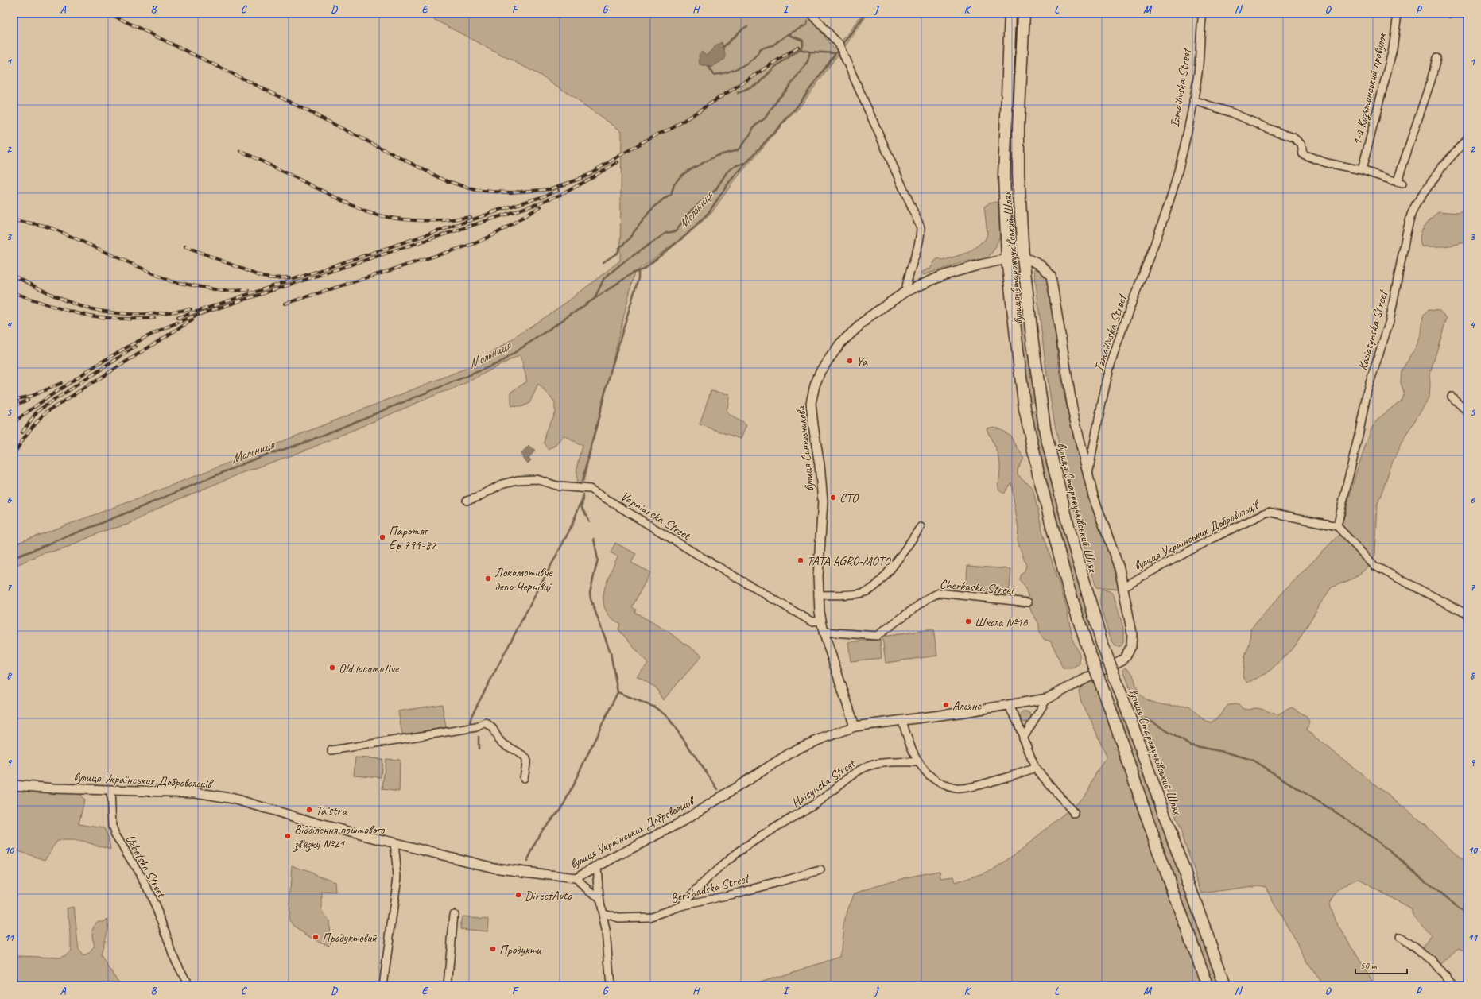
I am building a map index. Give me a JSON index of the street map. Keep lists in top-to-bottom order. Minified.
{"streets":{"main road":["вулиця Старожучківський Шлях"],"street":["Izmailivska Street","1-й Козятинський провулок","Koziatynska Street","вулиця Синельникова","Vapniarska Street","вулиця Українських Добровольців","Cherkaska Street","Haisynska Street","Uzbetska Street","Bershadska Street"]},"crossings":[["Izmailivska Street","вулиця Українських Добровольців"],["вулиця Старожучківський Шлях","вулиця Синельникова"],["Koziatynska Street","вулиця Українських Добровольців"],["вулиця Синельникова","Vapniarska Street"],["вулиця Синельникова","вулиця Українських Добровольців"],["вулиця Синельникова","Cherkaska Street"],["вулиця Українських Добровольців","Uzbetska Street"],["Haisynska Street","Bershadska Street"]],"water":["Мольниця"],"places":["Ya","СТО","Паротяг Ер 799-82","TATA AGRO-MOTO","Локомотивне депо Чернівці","Школа №16","Old locomotive","Альянс","Taistra","Відділення поштового зв'язку №21","DirectAuto","Продуктовий","Продукти"],"scale_bar":"50 m","grid":{"columns":["A","B","C","D","E","F","G","H","I","J","K","L","M","N","O","P"],"rows":["1","2","3","4","5","6","7","8","9","10","11"]}}
